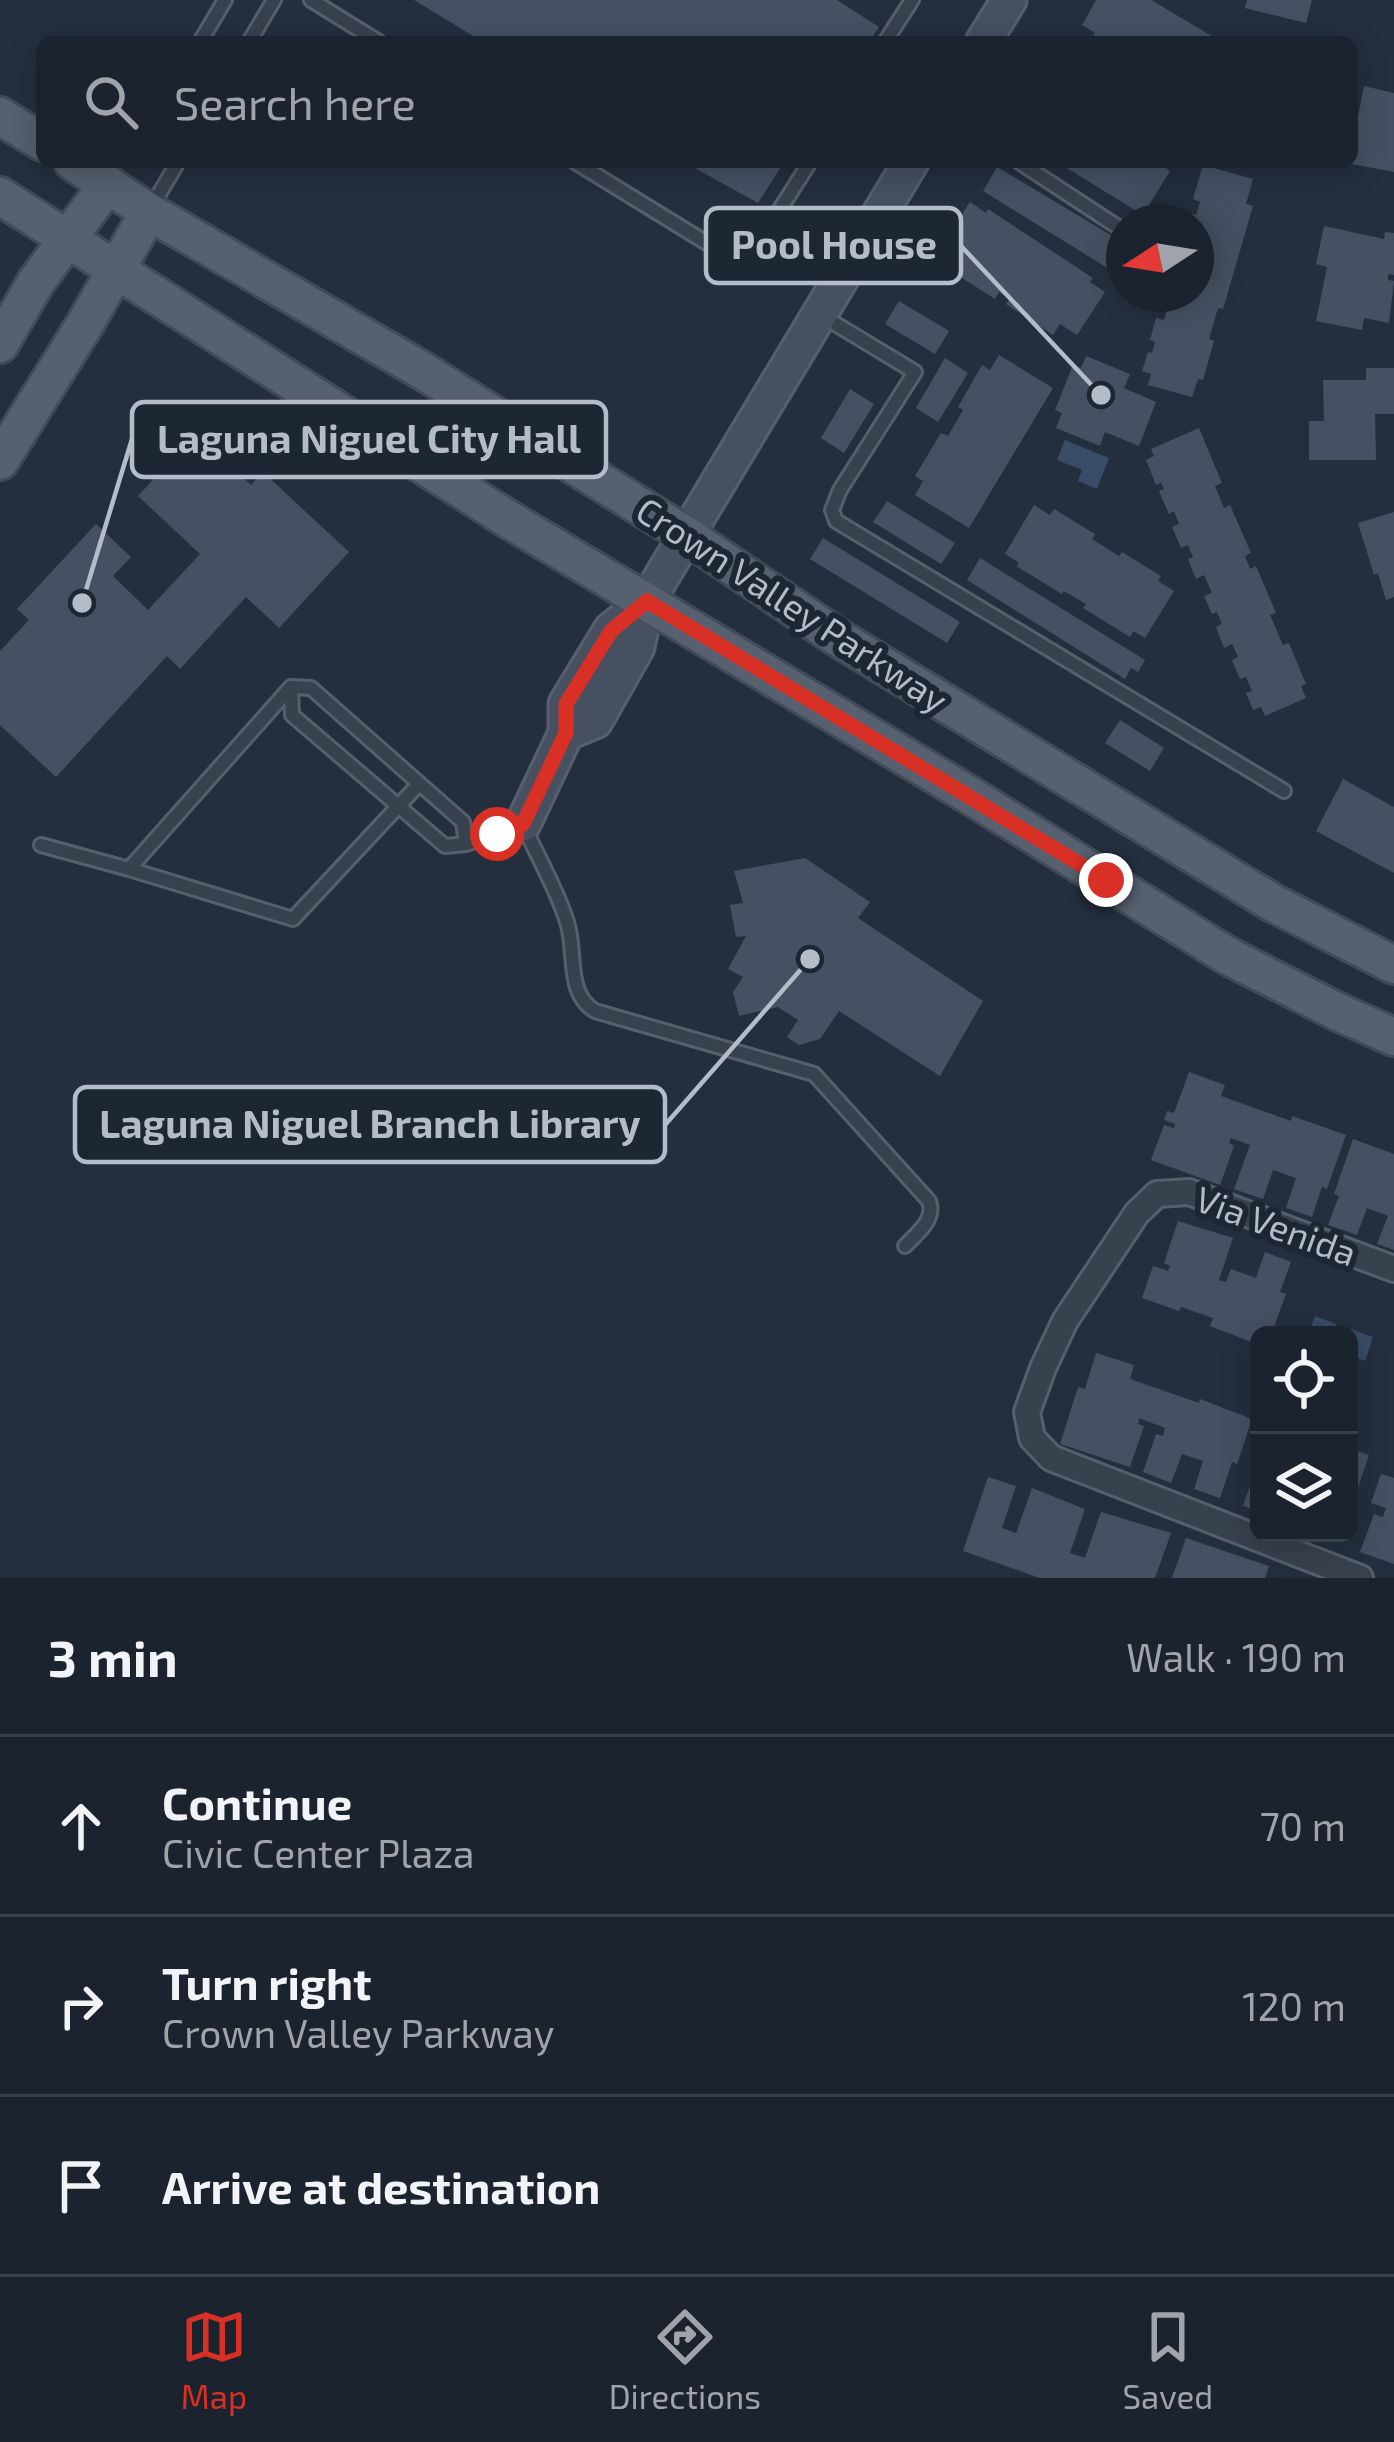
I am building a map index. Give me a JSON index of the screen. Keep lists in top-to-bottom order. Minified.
{"streets":{"main road":["Crown Valley Parkway"],"street":["Via Venida"]},"places":["Pool House","Laguna Niguel City Hall","Laguna Niguel Branch Library"],"north":"left","page":{"search":"Search here","heading":["3 min","Walk · 190 m"],"list":[["Continue","Civic Center Plaza","70 m"],["Turn right","Crown Valley Parkway","120 m"],"Arrive at destination"],"nav":["Map","Directions","Saved"]}}
